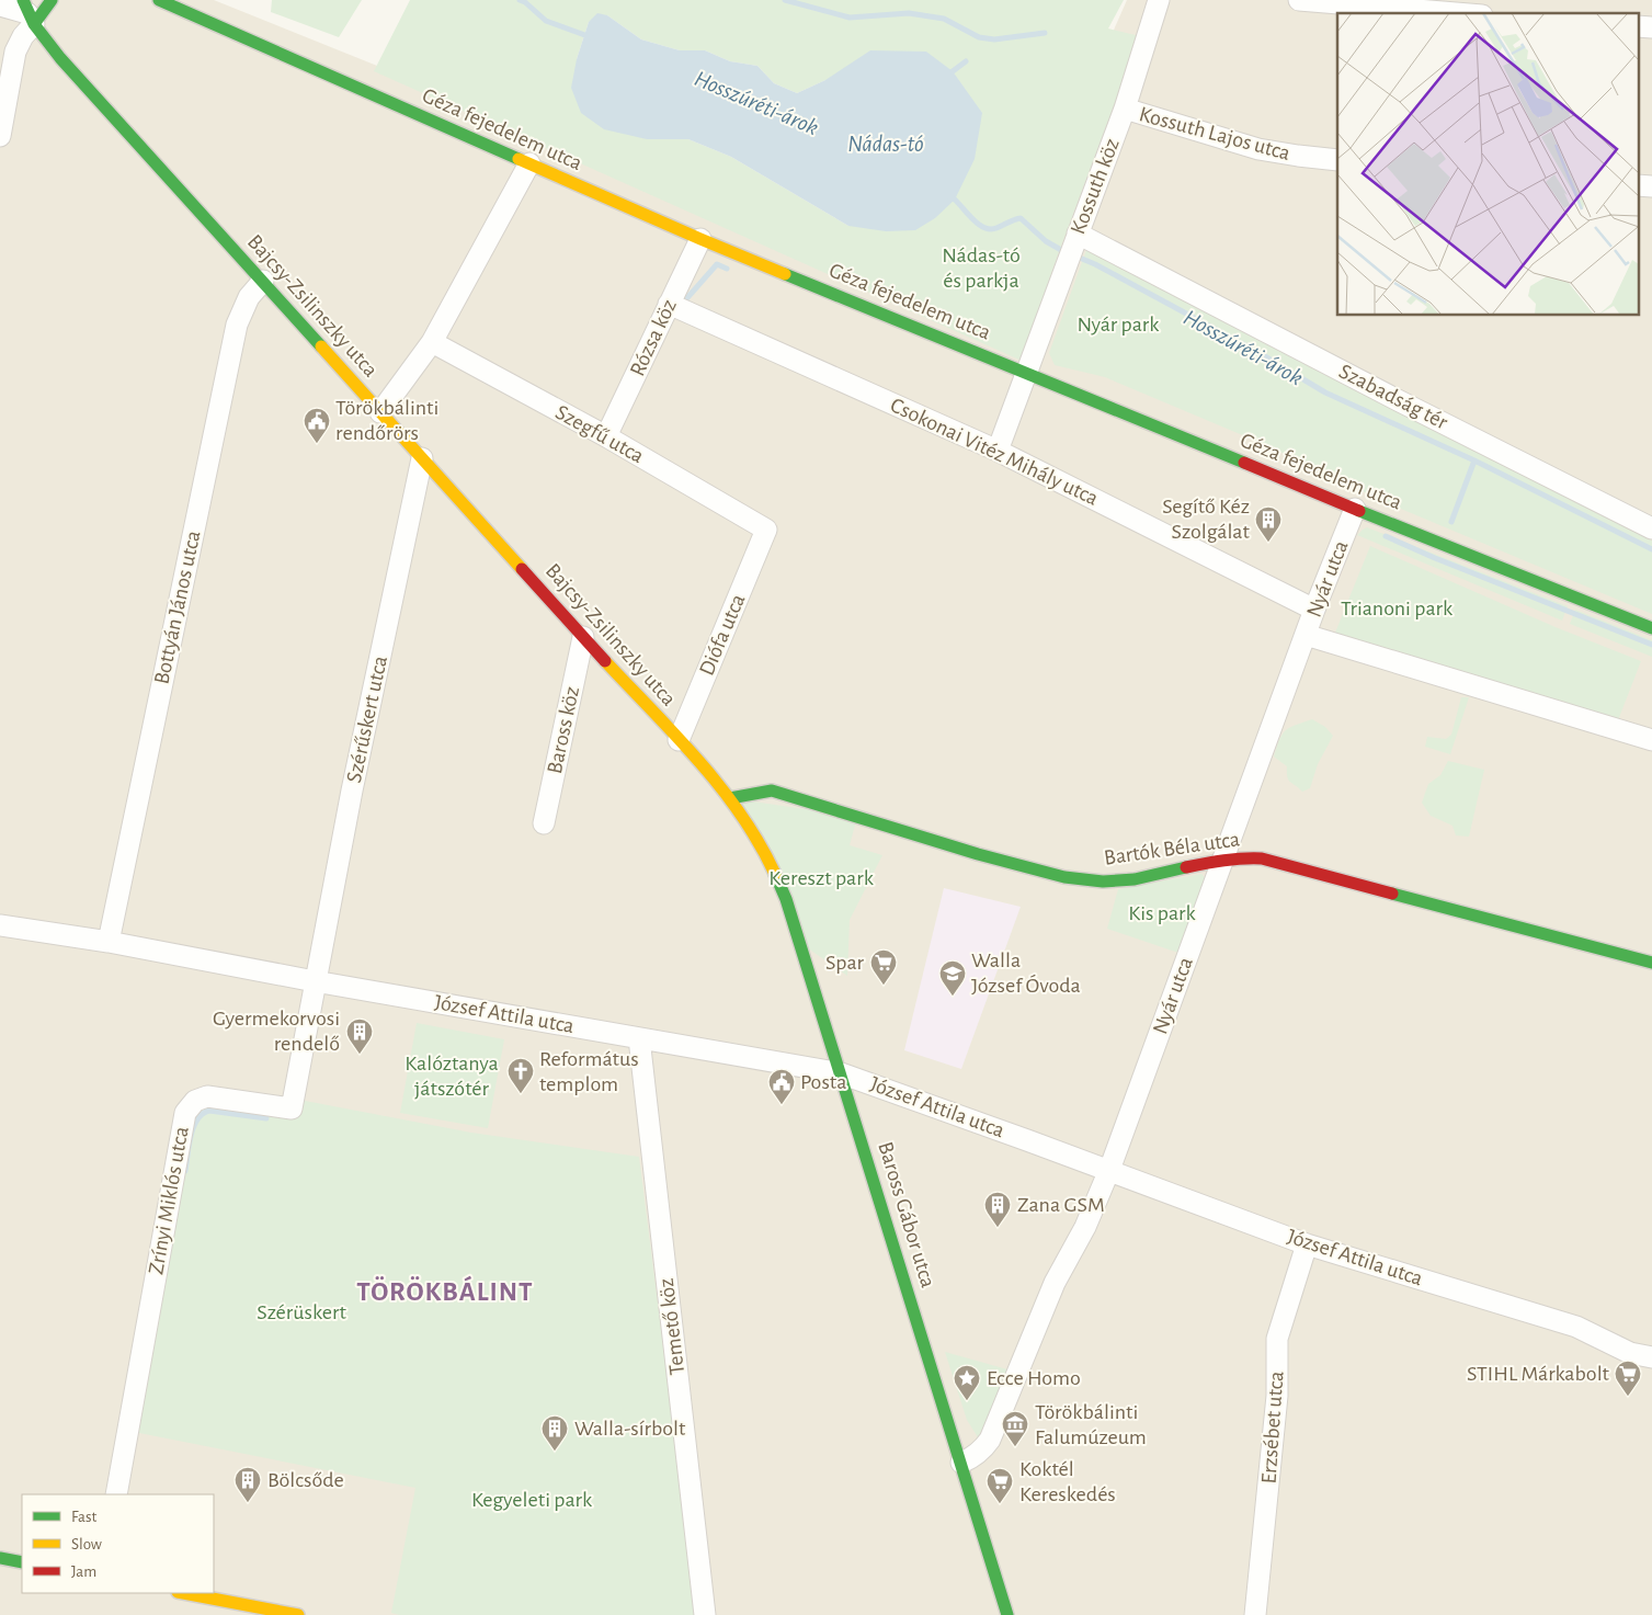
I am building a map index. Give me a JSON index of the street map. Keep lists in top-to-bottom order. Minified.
{"streets":{"main road":["Géza fejedelem utca","Bajcsy-Zsilinszky utca","Bartók Béla utca","Baross Gábor utca"],"street":["Kossuth Lajos utca","Kossuth köz","Rózsa köz","Szabadság tér","Szegfű utca","Csokonai Vitéz Mihály utca","Nyár utca","Bottyán János utca","Diófa utca","Szérűskert utca","Baross köz","József Attila utca","Zrínyi Miklós utca","Temető köz","Erzsébet utca"]},"crossings":[["Géza fejedelem utca","Kossuth köz"],["Géza fejedelem utca","Rózsa köz"],["Géza fejedelem utca","Nyár utca"],["Kossuth Lajos utca","Kossuth köz"],["Kossuth köz","Szabadság tér"],["Kossuth köz","Csokonai Vitéz Mihály utca"],["Bajcsy-Zsilinszky utca","Bottyán János utca"],["Bajcsy-Zsilinszky utca","Diófa utca"],["Bajcsy-Zsilinszky utca","Szérűskert utca"],["Bajcsy-Zsilinszky utca","Baross köz"],["Bajcsy-Zsilinszky utca","Bartók Béla utca"],["Bajcsy-Zsilinszky utca","Baross Gábor utca"],["Rózsa köz","Szegfű utca"],["Rózsa köz","Csokonai Vitéz Mihály utca"],["Szegfű utca","Diófa utca"],["Csokonai Vitéz Mihály utca","Nyár utca"],["Nyár utca","Bartók Béla utca"],["Nyár utca","József Attila utca"],["Nyár utca","Baross Gábor utca"],["Bottyán János utca","József Attila utca"],["Szérűskert utca","József Attila utca"],["Szérűskert utca","Zrínyi Miklós utca"],["József Attila utca","Zrínyi Miklós utca"],["József Attila utca","Baross Gábor utca"],["József Attila utca","Temető köz"],["József Attila utca","Erzsébet utca"]],"districts":["TÖRÖKBÁLINT"],"water":["Hosszúréti-árok","Nádas-tó"],"parks":["Nádas-tó és parkja","Nyár park","Trianoni park","Kereszt park","Kis park","Kalóztanya játszótér","Szérüskert","Kegyeleti park"],"places":{"public building":["Törökbálinti rendőrörs","Posta"],"building":["Segítő Kéz Szolgálat","Gyermekorvosi rendelő","Zana GSM","Walla-sírbolt","Bölcsőde"],"supermarket":["Spar","STIHL Márkabolt","Koktél Kereskedés"],"school or university":["Walla József Óvoda"],"church":["Református templom"],"place":["Ecce Homo"],"museum":["Törökbálinti Falumúzeum"]},"legend":["Fast","Slow","Jam"]}
